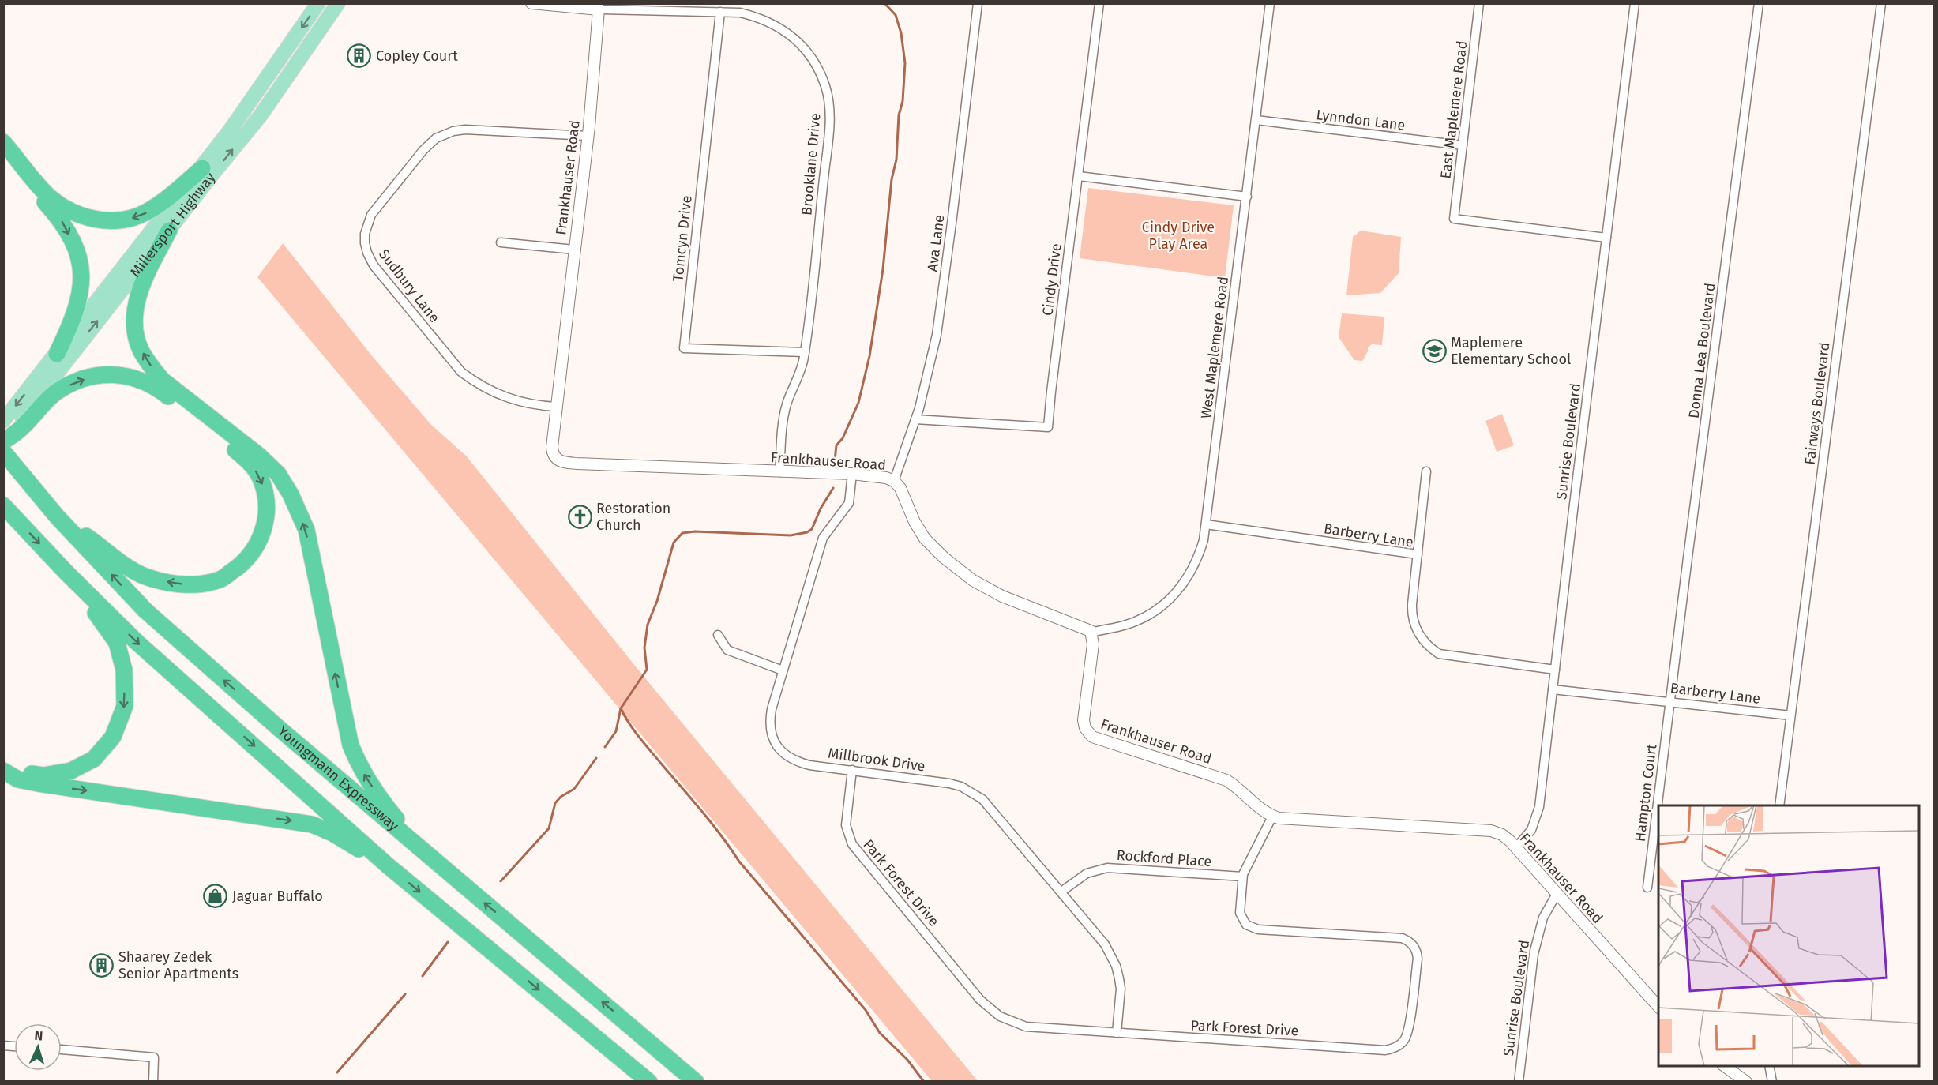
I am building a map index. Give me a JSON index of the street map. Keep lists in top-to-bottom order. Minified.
{"streets":{"highway":["Youngmann Expressway"],"main road":["Millersport Highway"],"street":["East Maplemere Road","Lynndon Lane","Brooklane Drive","Frankhauser Road","Tomcyn Drive","Ava Lane","Cindy Drive","Sudbury Lane","West Maplemere Road","Donna Lea Boulevard","Fairways Boulevard","Sunrise Boulevard","Barberry Lane","Millbrook Drive","Hampton Court","Rockford Place","Park Forest Drive"]},"crossings":[["East Maplemere Road","Lynndon Lane"],["East Maplemere Road","Sunrise Boulevard"],["Lynndon Lane","West Maplemere Road"],["Brooklane Drive","Frankhauser Road"],["Brooklane Drive","Tomcyn Drive"],["Frankhauser Road","Ava Lane"],["Frankhauser Road","Sudbury Lane"],["Frankhauser Road","West Maplemere Road"],["Frankhauser Road","Sunrise Boulevard"],["Frankhauser Road","Millbrook Drive"],["Frankhauser Road","Park Forest Drive"],["Ava Lane","Cindy Drive"],["West Maplemere Road","Barberry Lane"],["Donna Lea Boulevard","Barberry Lane"],["Donna Lea Boulevard","Hampton Court"],["Fairways Boulevard","Barberry Lane"],["Sunrise Boulevard","Barberry Lane"],["Barberry Lane","Hampton Court"],["Millbrook Drive","Rockford Place"],["Millbrook Drive","Park Forest Drive"],["Rockford Place","Park Forest Drive"]],"parks":["Cindy Drive Play Area"],"places":{"building":["Copley Court","Shaarey Zedek Senior Apartments"],"school or university":["Maplemere Elementary School"],"church":["Restoration Church"],"shop":["Jaguar Buffalo"]},"north":"top"}
